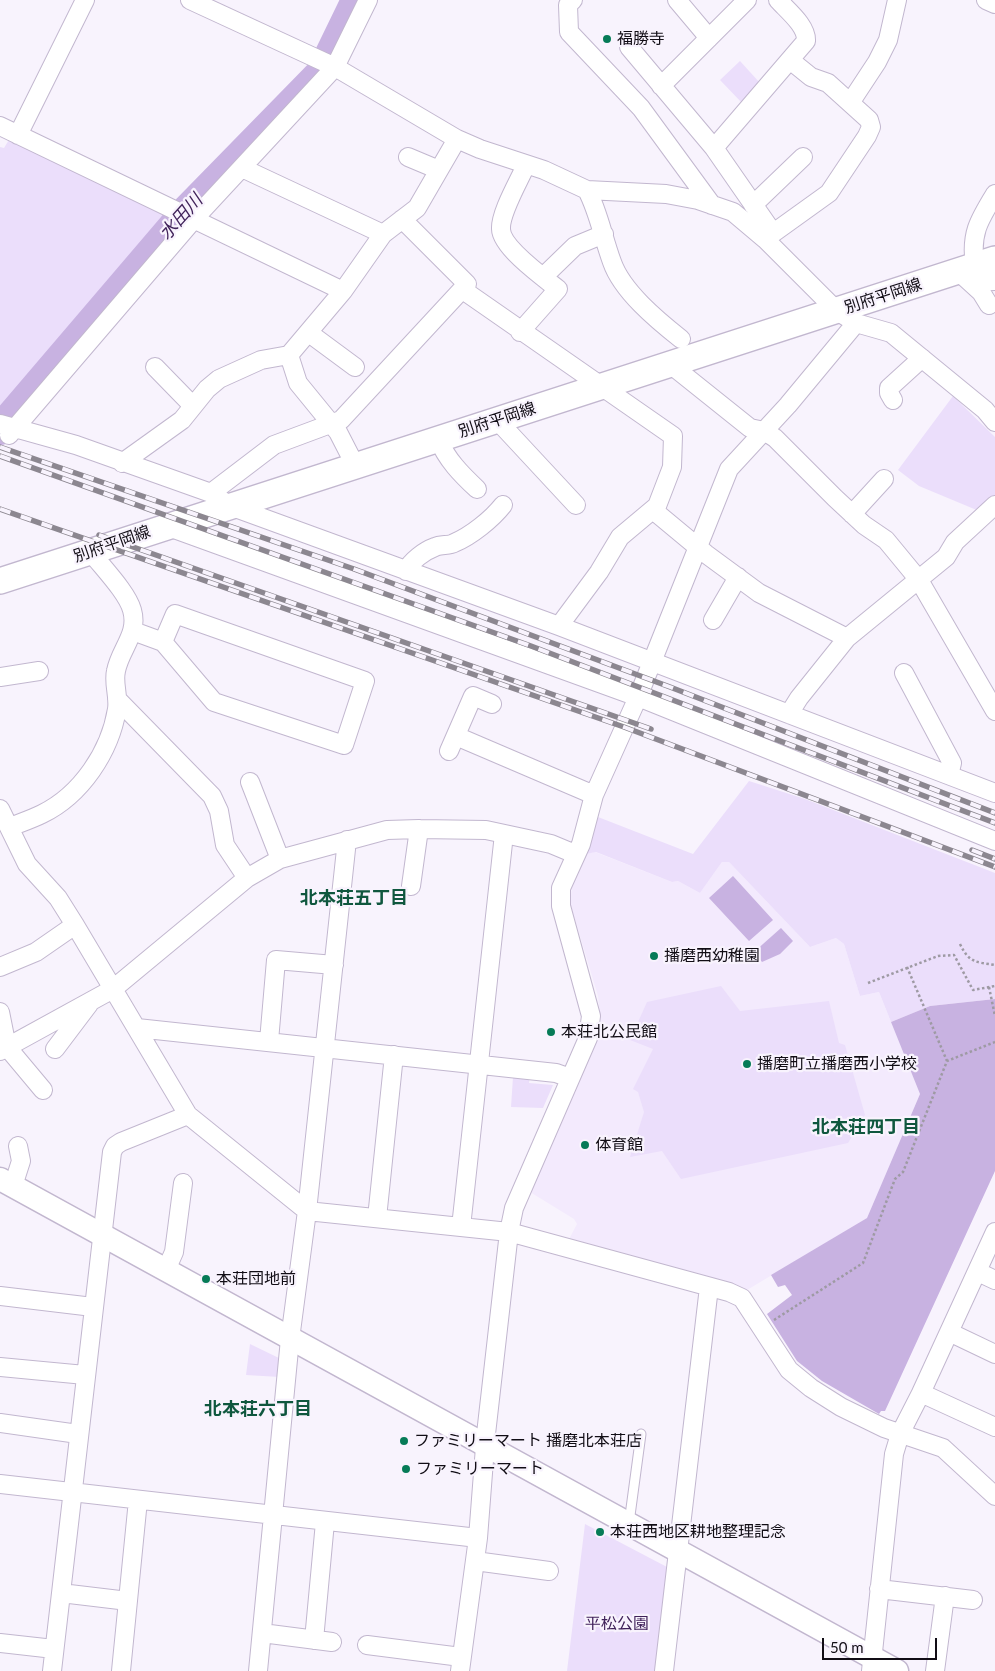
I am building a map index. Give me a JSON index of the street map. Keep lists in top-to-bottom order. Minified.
{"streets":{"main road":["別府平岡線"]},"districts":["北本荘五丁目","北本荘四丁目","北本荘六丁目"],"water":["水田川"],"parks":["平松公園"],"places":["福勝寺","播磨西幼稚園","本荘北公民館","播磨町立播磨西小学校","体育館","本荘団地前","ファミリーマート 播磨北本荘店","ファミリーマート","本荘西地区耕地整理記念"],"scale_bar":"50 m"}
